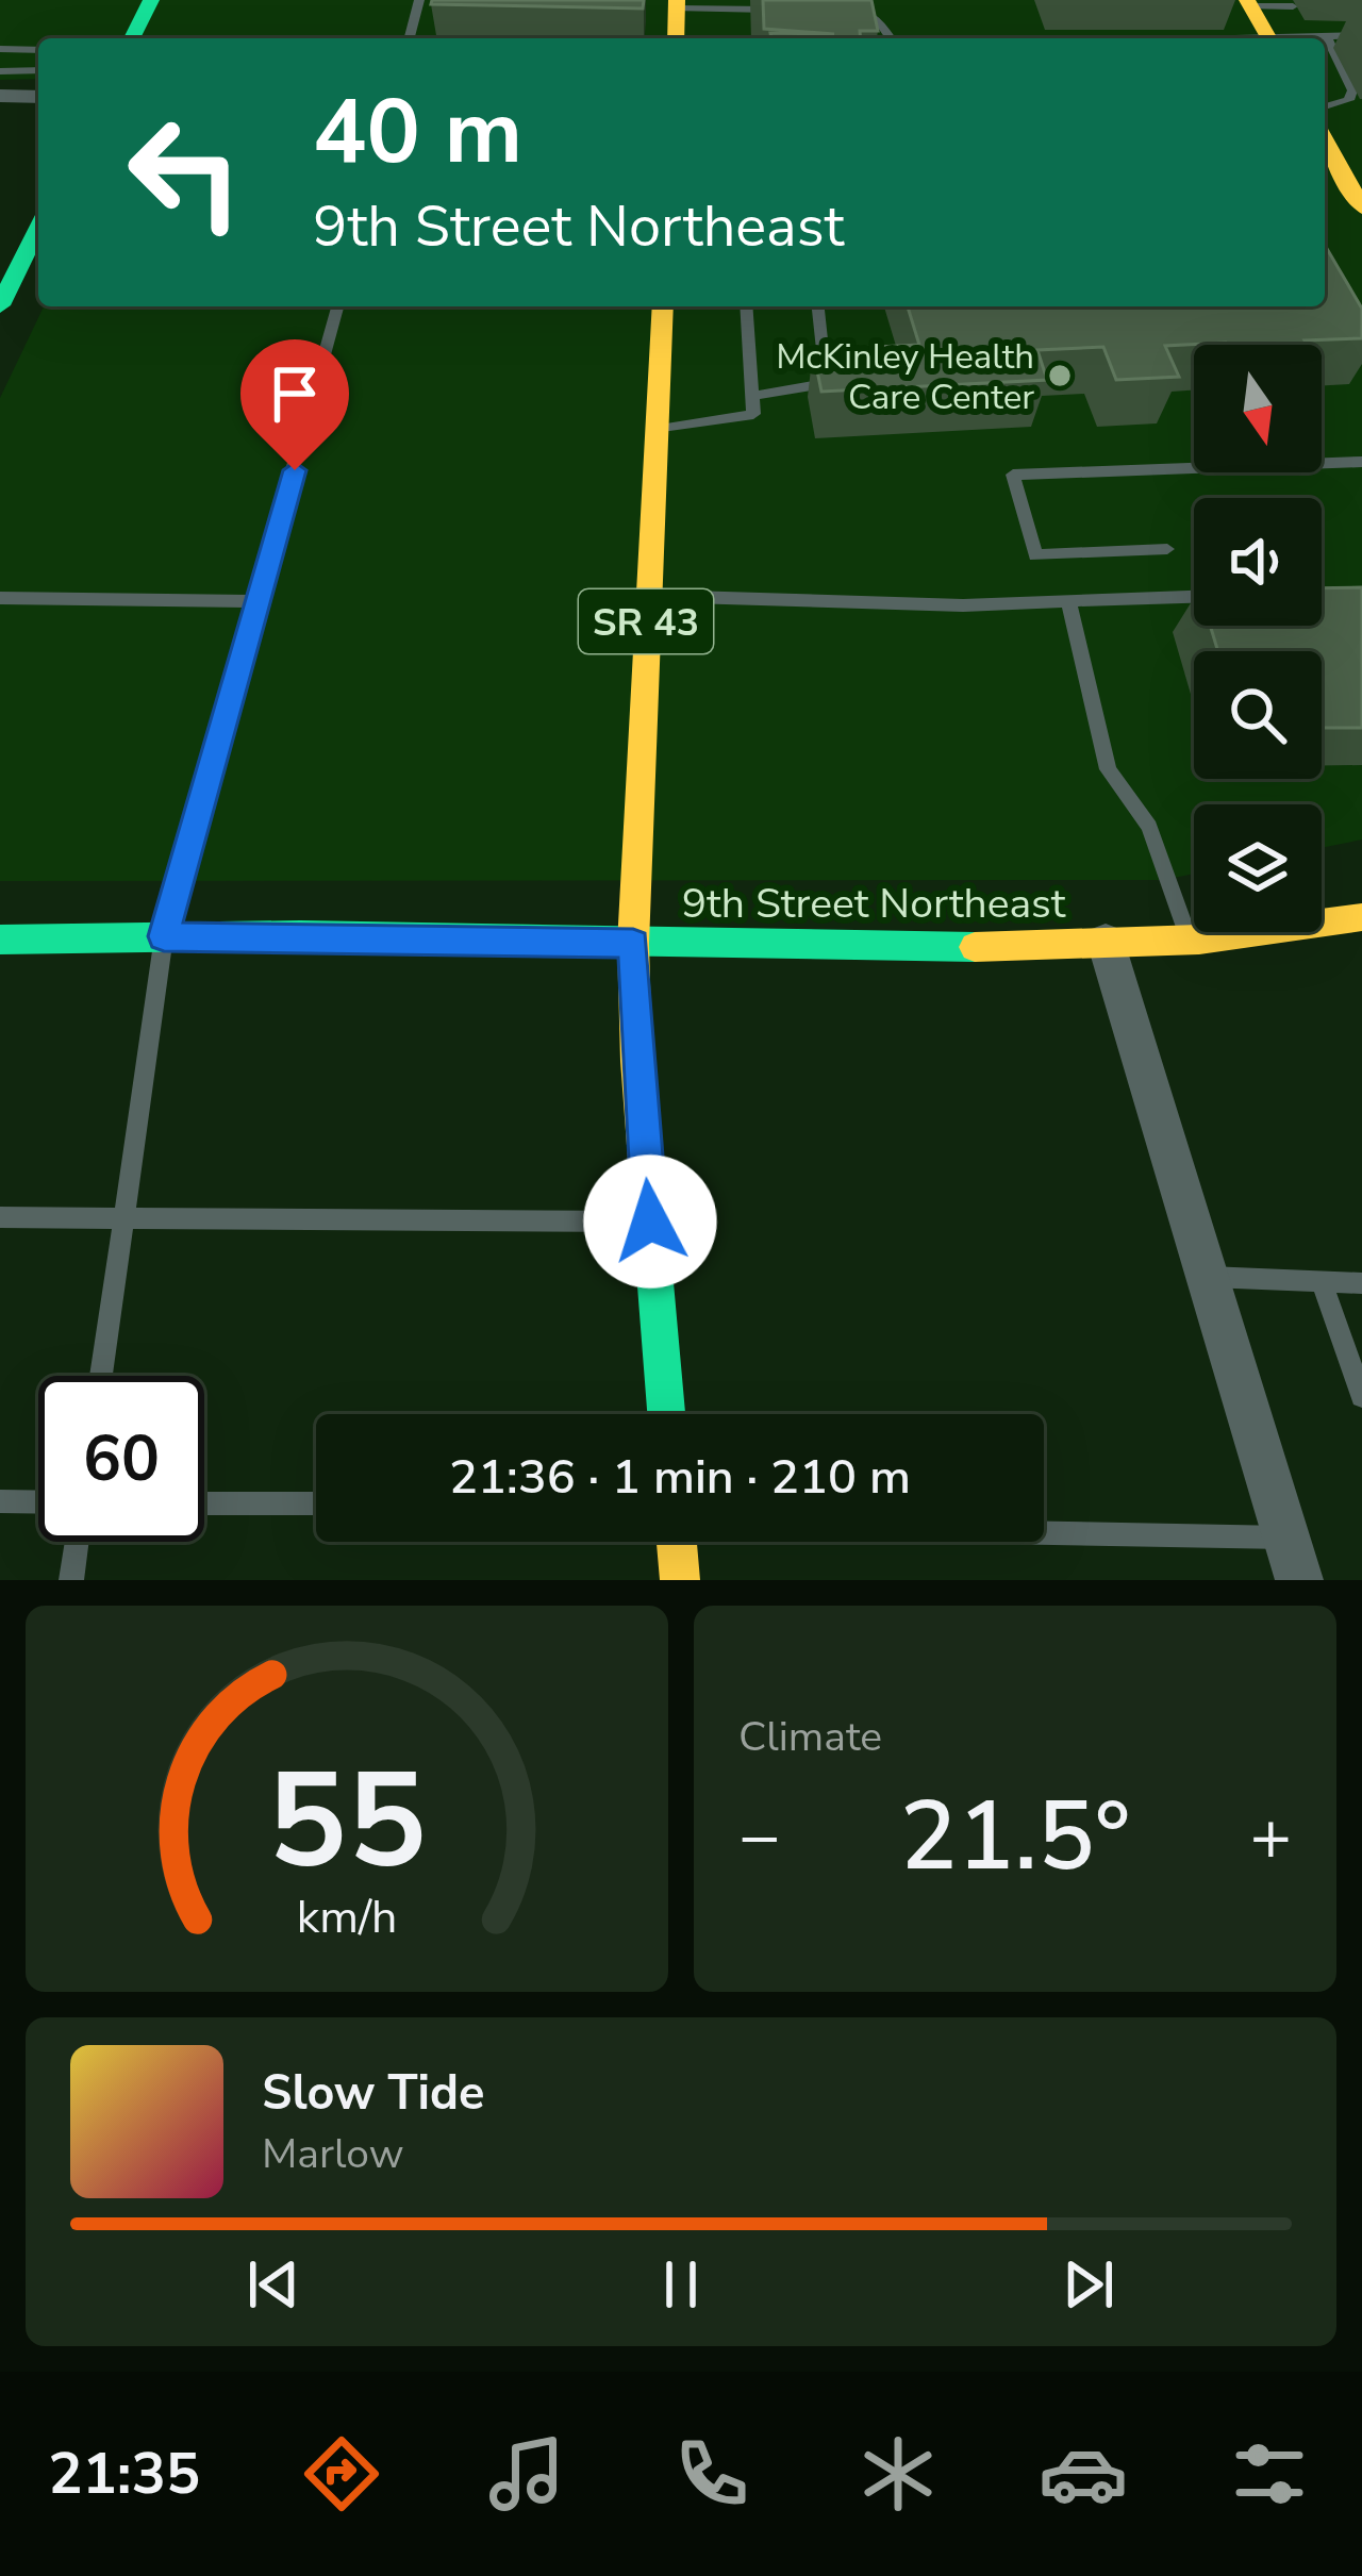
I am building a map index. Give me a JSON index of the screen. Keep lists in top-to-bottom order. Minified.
{"streets":{"main road":["SR 43","9th Street Northeast"]},"crossings":[["SR 43","9th Street Northeast"]],"places":["McKinley Health Care Center"],"north":"bottom","page":{"turn":["40 m","9th Street Northeast"],"limit":"60","trip":"21:36 · 1 min · 210 m","tile":"Climate","heat":["−","21.5°","+"],"song":["Slow Tide","Marlow"],"tabs":"21:35","gauge":["55","km/h"]}}
